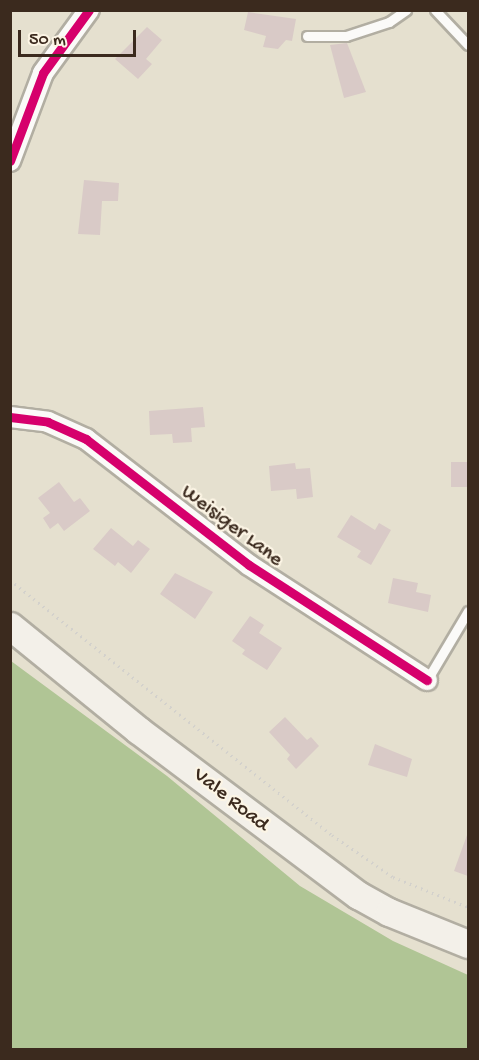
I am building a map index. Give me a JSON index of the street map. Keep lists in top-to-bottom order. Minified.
{"streets":{"main road":["Vale Road"],"street":["Weisiger Lane"]},"scale_bar":"50 m"}
